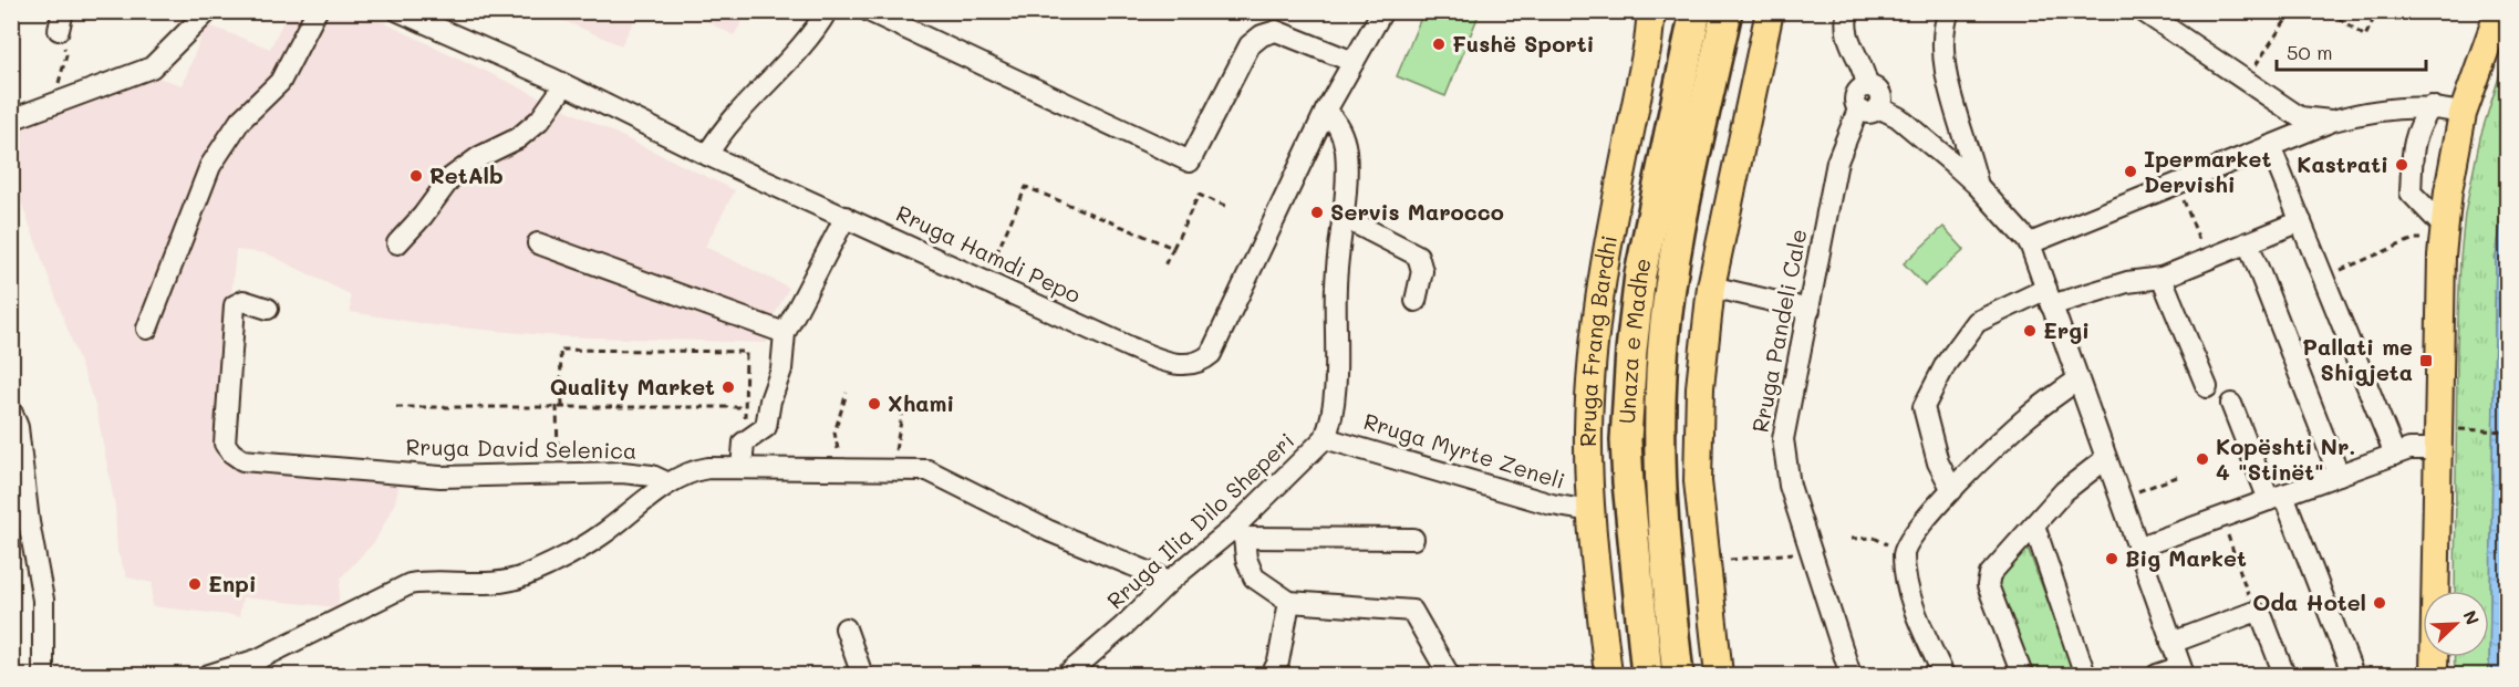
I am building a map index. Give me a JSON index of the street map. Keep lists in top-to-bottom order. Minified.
{"streets":{"highway":["Unaza e Madhe"],"main road":["Rruga Frang Bardhi"],"street":["Rruga Hamdi Pepo","Rruga Pandeli Cale","Rruga David Selenica","Rruga Myrte Zeneli","Rruga Ilia Dilo Sheperi"]},"crossings":[["Rruga Hamdi Pepo","Rruga Ilia Dilo Sheperi"],["Rruga Frang Bardhi","Rruga Myrte Zeneli"],["Rruga Myrte Zeneli","Rruga Ilia Dilo Sheperi"]],"places":{"other":["Fushë Sporti","Kastrati","Ipermarket Dervishi","RetAlb","Servis Marocco","Ergi","Quality Market","Xhami","Kopështi Nr. 4 \"Stinët\"","Big Market","Enpi","Oda Hotel"],"transit":["Pallati me Shigjeta"]},"scale_bar":"50 m","north":"top right"}
